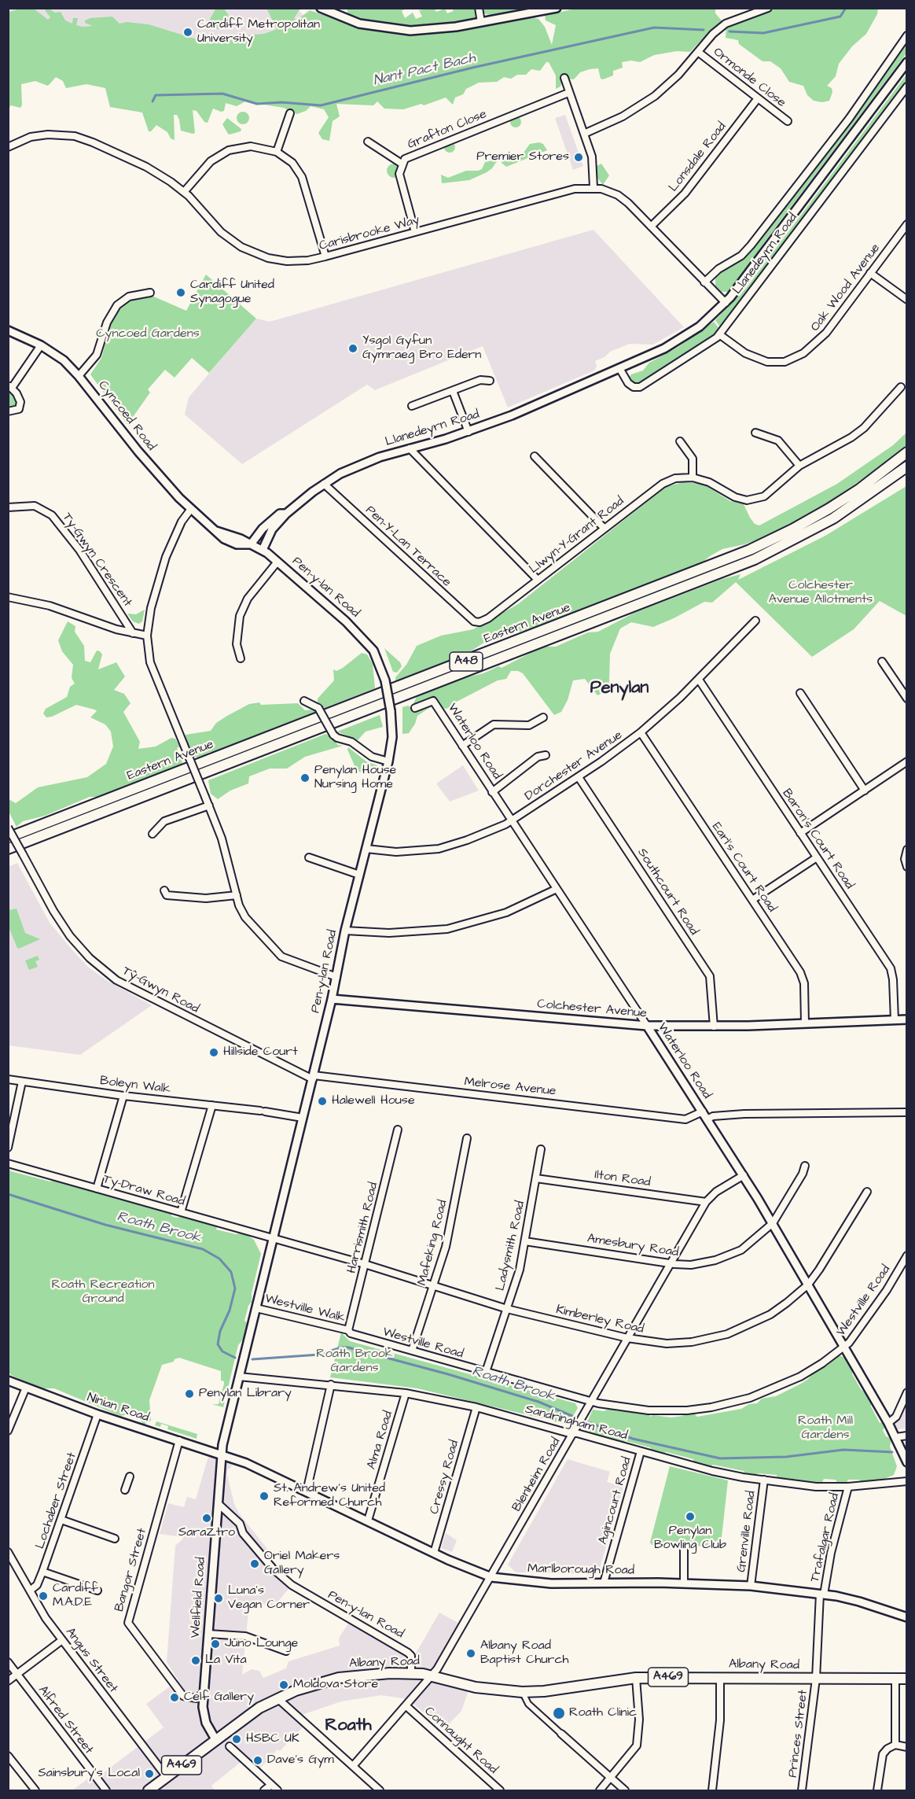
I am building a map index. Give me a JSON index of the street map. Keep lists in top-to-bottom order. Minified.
{"streets":{"main road":["Eastern Avenue","A48","Albany Road","A469"],"street":["Ormonde Close","Grafton Close","Lonsdale Road","Carisbrooke Way","Llanedeyrn Road","Oak Wood Avenue","Cyncoed Road","Llwyn-Y-Grant Road","Pen-Y-Lan Terrace","Ty-Gwyn Crescent","Pen-y-lan Road","Waterloo Road","Dorchester Avenue","Baron's Court Road","Earl's Court Road","Southcourt Road","Tŷ-Gwyn Road","Colchester Avenue","Boleyn Walk","Melrose Avenue","Ilton Road","Ty-Draw Road","Harrismith Road","Mafeking Road","Ladysmith Road","Amesbury Road","Westville Road","Westville Walk","Kimberley Road","Ninian Road","Sandringham Road","Alma Road","Blenheim Road","Cressy Road","Lochaber Street","Agincourt Road","Grenville Road","Trafalgar Road","Bangor Street","Marlborough Road","Wellfield Road","Angus Street","Alfred Street","Princes Street","Connaught Road"]},"crossings":[["Ormonde Close","Lonsdale Road"],["Grafton Close","Carisbrooke Way"],["Lonsdale Road","Carisbrooke Way"],["Carisbrooke Way","Llanedeyrn Road"],["Llanedeyrn Road","Oak Wood Avenue"],["Llanedeyrn Road","Cyncoed Road"],["Llanedeyrn Road","Pen-Y-Lan Terrace"],["Llanedeyrn Road","Pen-y-lan Road"],["Cyncoed Road","Pen-y-lan Road"],["Llwyn-Y-Grant Road","Pen-Y-Lan Terrace"],["Pen-y-lan Road","Dorchester Avenue"],["Pen-y-lan Road","Tŷ-Gwyn Road"],["Pen-y-lan Road","Colchester Avenue"],["Pen-y-lan Road","Boleyn Walk"],["Pen-y-lan Road","Melrose Avenue"],["Pen-y-lan Road","Ty-Draw Road"],["Pen-y-lan Road","Westville Walk"],["Pen-y-lan Road","Kimberley Road"],["Pen-y-lan Road","Ninian Road"],["Pen-y-lan Road","Sandringham Road"],["Pen-y-lan Road","Marlborough Road"],["Pen-y-lan Road","Wellfield Road"],["Pen-y-lan Road","Albany Road"],["Waterloo Road","Dorchester Avenue"],["Waterloo Road","Colchester Avenue"],["Waterloo Road","Melrose Avenue"],["Waterloo Road","Amesbury Road"],["Waterloo Road","Westville Road"],["Waterloo Road","Kimberley Road"],["Waterloo Road","Blenheim Road"],["Dorchester Avenue","Baron's Court Road"],["Dorchester Avenue","Earl's Court Road"],["Dorchester Avenue","Southcourt Road"],["Baron's Court Road","Colchester Avenue"],["Earl's Court Road","Colchester Avenue"],["Southcourt Road","Colchester Avenue"],["Tŷ-Gwyn Road","Melrose Avenue"],["Ilton Road","Ladysmith Road"],["Ilton Road","Blenheim Road"],["Ty-Draw Road","Kimberley Road"],["Harrismith Road","Westville Road"],["Harrismith Road","Westville Walk"],["Harrismith Road","Kimberley Road"],["Mafeking Road","Westville Road"],["Mafeking Road","Kimberley Road"],["Ladysmith Road","Amesbury Road"],["Ladysmith Road","Westville Road"],["Ladysmith Road","Kimberley Road"],["Amesbury Road","Blenheim Road"],["Westville Road","Westville Walk"],["Westville Road","Blenheim Road"],["Kimberley Road","Blenheim Road"],["Ninian Road","Lochaber Street"],["Ninian Road","Bangor Street"],["Ninian Road","Marlborough Road"],["Ninian Road","Wellfield Road"],["Sandringham Road","Alma Road"],["Sandringham Road","Blenheim Road"],["Sandringham Road","Cressy Road"],["Sandringham Road","Agincourt Road"],["Sandringham Road","Grenville Road"],["Sandringham Road","Trafalgar Road"],["Alma Road","Marlborough Road"],["Blenheim Road","Marlborough Road"],["Blenheim Road","Albany Road"],["Blenheim Road","Connaught Road"],["Cressy Road","Marlborough Road"],["Lochaber Street","Angus Street"],["Agincourt Road","Marlborough Road"],["Grenville Road","Marlborough Road"],["Trafalgar Road","Marlborough Road"],["Trafalgar Road","Albany Road"],["Trafalgar Road","Princes Street"],["Bangor Street","Wellfield Road"],["Marlborough Road","Wellfield Road"],["Wellfield Road","Albany Road"],["Angus Street","Albany Road"],["Albany Road","Princes Street"]],"districts":["Penylan","Roath"],"water":["Nant Pact Bach","Roath Brook"],"parks":["Cyncoed Gardens","Colchester Avenue Allotments","Roath Recreation Ground","Roath Brook Gardens","Roath Mill Gardens"],"places":["Cardiff Metropolitan University","Premier Stores","Cardiff United Synagogue","Ysgol Gyfun Gymraeg Bro Edern","Penylan House Nursing Home","Hillside Court","Halewell House","Penylan Library","St. Andrew's United Reformed Church","Penylan Bowling Club","SaraZtro","Oriel Makers Gallery","Cardiff M.A.D.E","Luna's Vegan Corner","Juno Lounge","Albany Road Baptist Church","La Vita","Moldova Store","Celf Gallery","Roath Clinic","HSBC UK","Dave's Gym","Sainsbury's Local"]}
